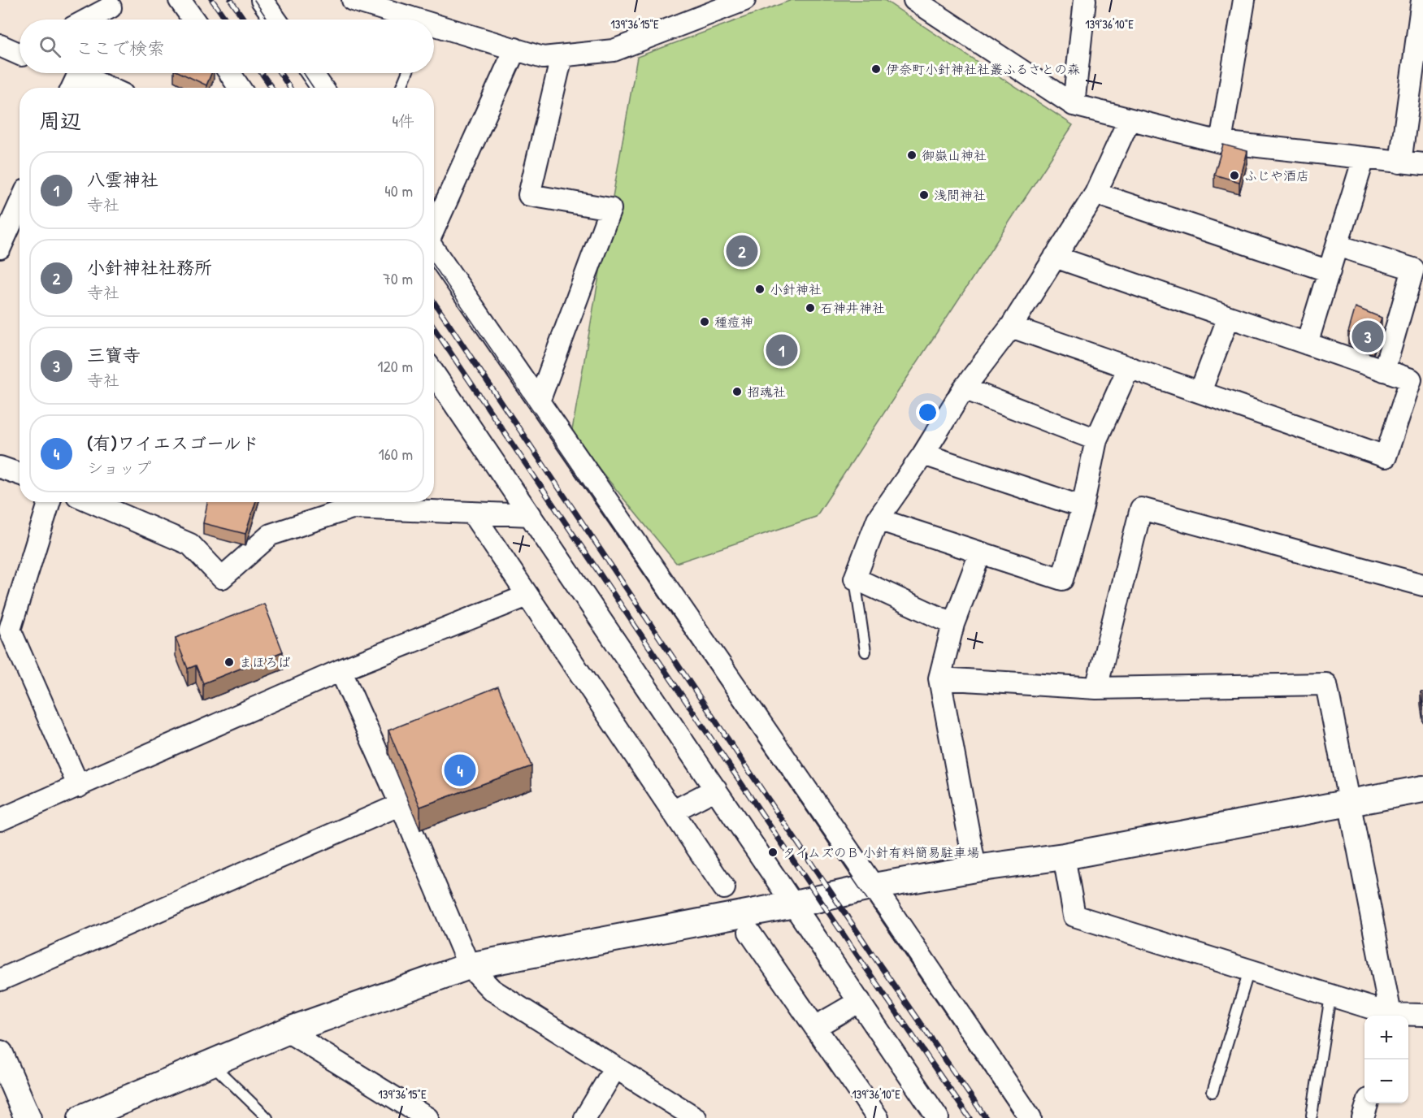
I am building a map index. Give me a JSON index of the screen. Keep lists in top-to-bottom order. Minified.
{"places":["伊奈町小針神社社叢ふるさとの森","御嶽山神社","ふじや酒店","浅間神社","小針神社","石神井神社","種痘神","招魂社","まほろば","タイムズのＢ 小針有料簡易駐車場"],"page":{"search":"ここで検索","heading":["周辺","4件"],"list":[{"mark":"1","name":"八雲神社","note":"寺社","value":"40 m"},{"mark":"2","name":"小針神社社務所","note":"寺社","value":"70 m"},{"mark":"3","name":"三寶寺","note":"寺社","value":"120 m"},{"mark":"4","name":"(有)ワイエスゴールド","note":"ショップ","value":"160 m"}],"pins":["2","3","1","4"],"map_buttons":["+","−"]},"coordinates":["139°36'15\"E","139°36'10\"E"]}
